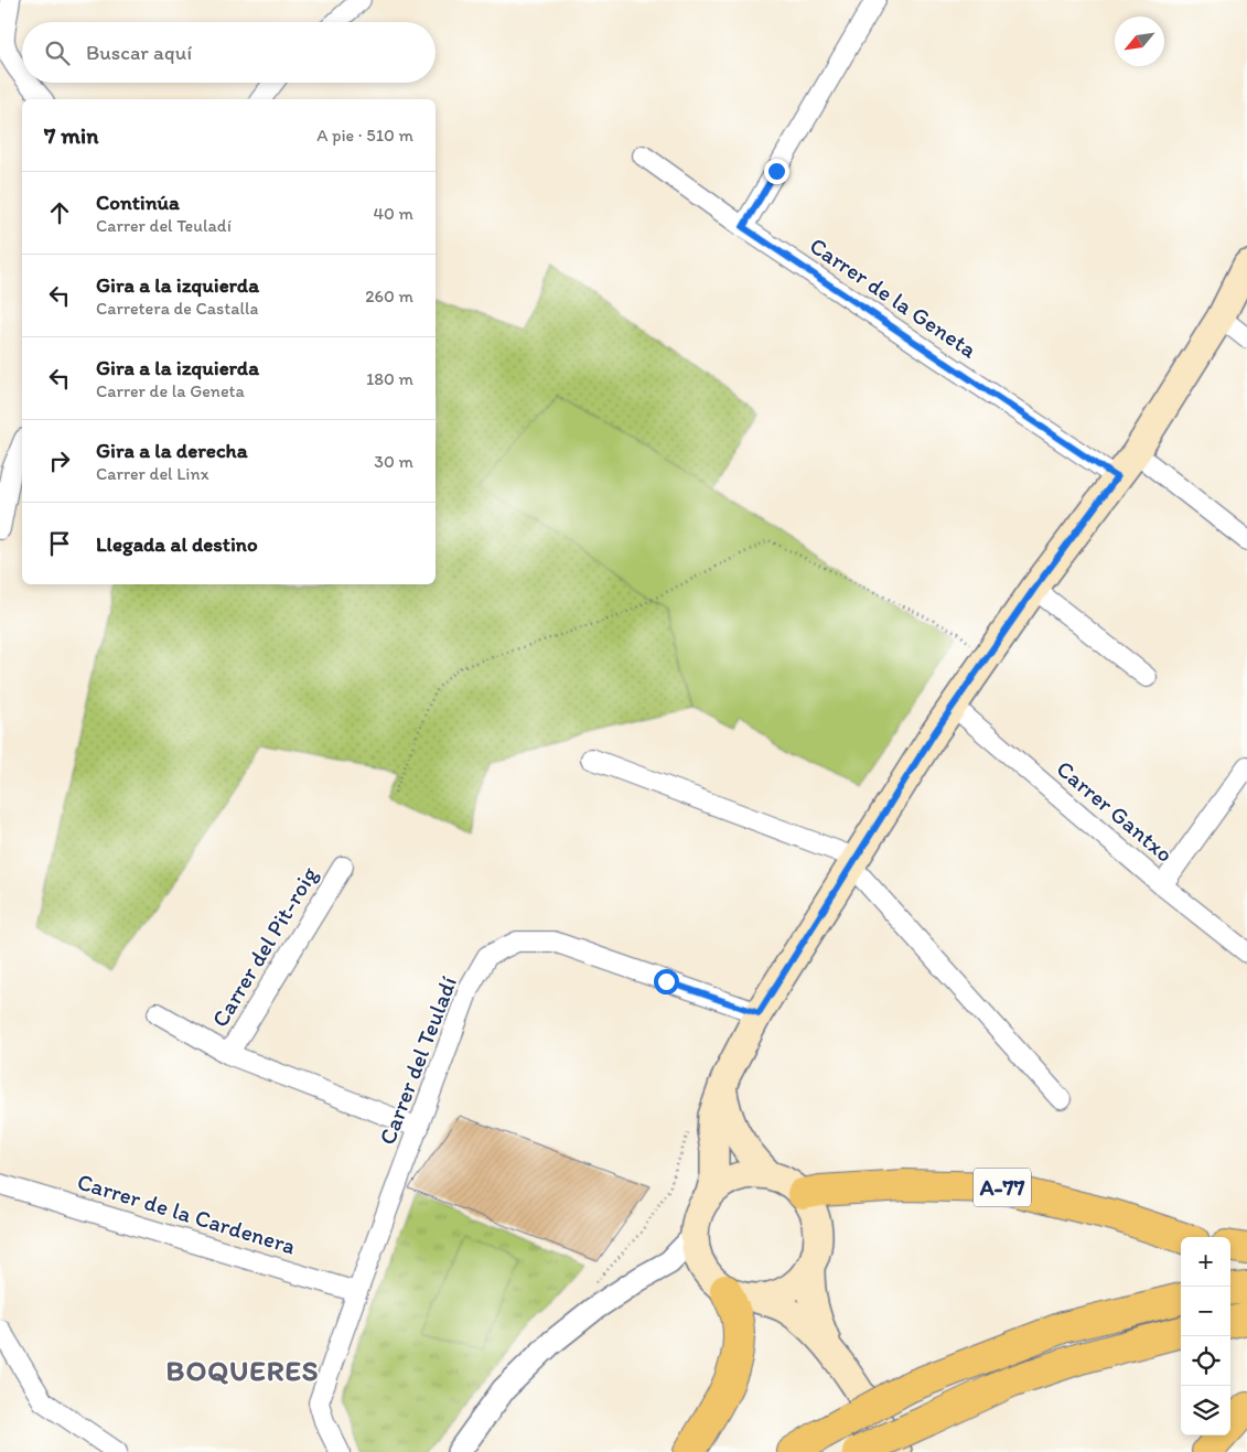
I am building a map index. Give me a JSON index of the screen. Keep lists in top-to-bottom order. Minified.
{"streets":{"highway":["A-77"],"street":["Carrer de la Geneta","Carrer Gantxo","Carrer del Pit-roig","Carrer del Teuladí","Carrer de la Cardenera"]},"crossings":[["Carrer del Pit-roig","Carrer del Teuladí"],["Carrer del Teuladí","Carrer de la Cardenera"]],"districts":["BOQUERES"],"north":"bottom left","page":{"search":"Buscar aquí","heading":["7 min","A pie · 510 m"],"list":[["Continúa","Carrer del Teuladí","40 m"],["Gira a la izquierda","Carretera de Castalla","260 m"],["Gira a la izquierda","Carrer de la Geneta","180 m"],["Gira a la derecha","Carrer del Linx","30 m"],"Llegada al destino"],"map_buttons":["+","−"]}}
